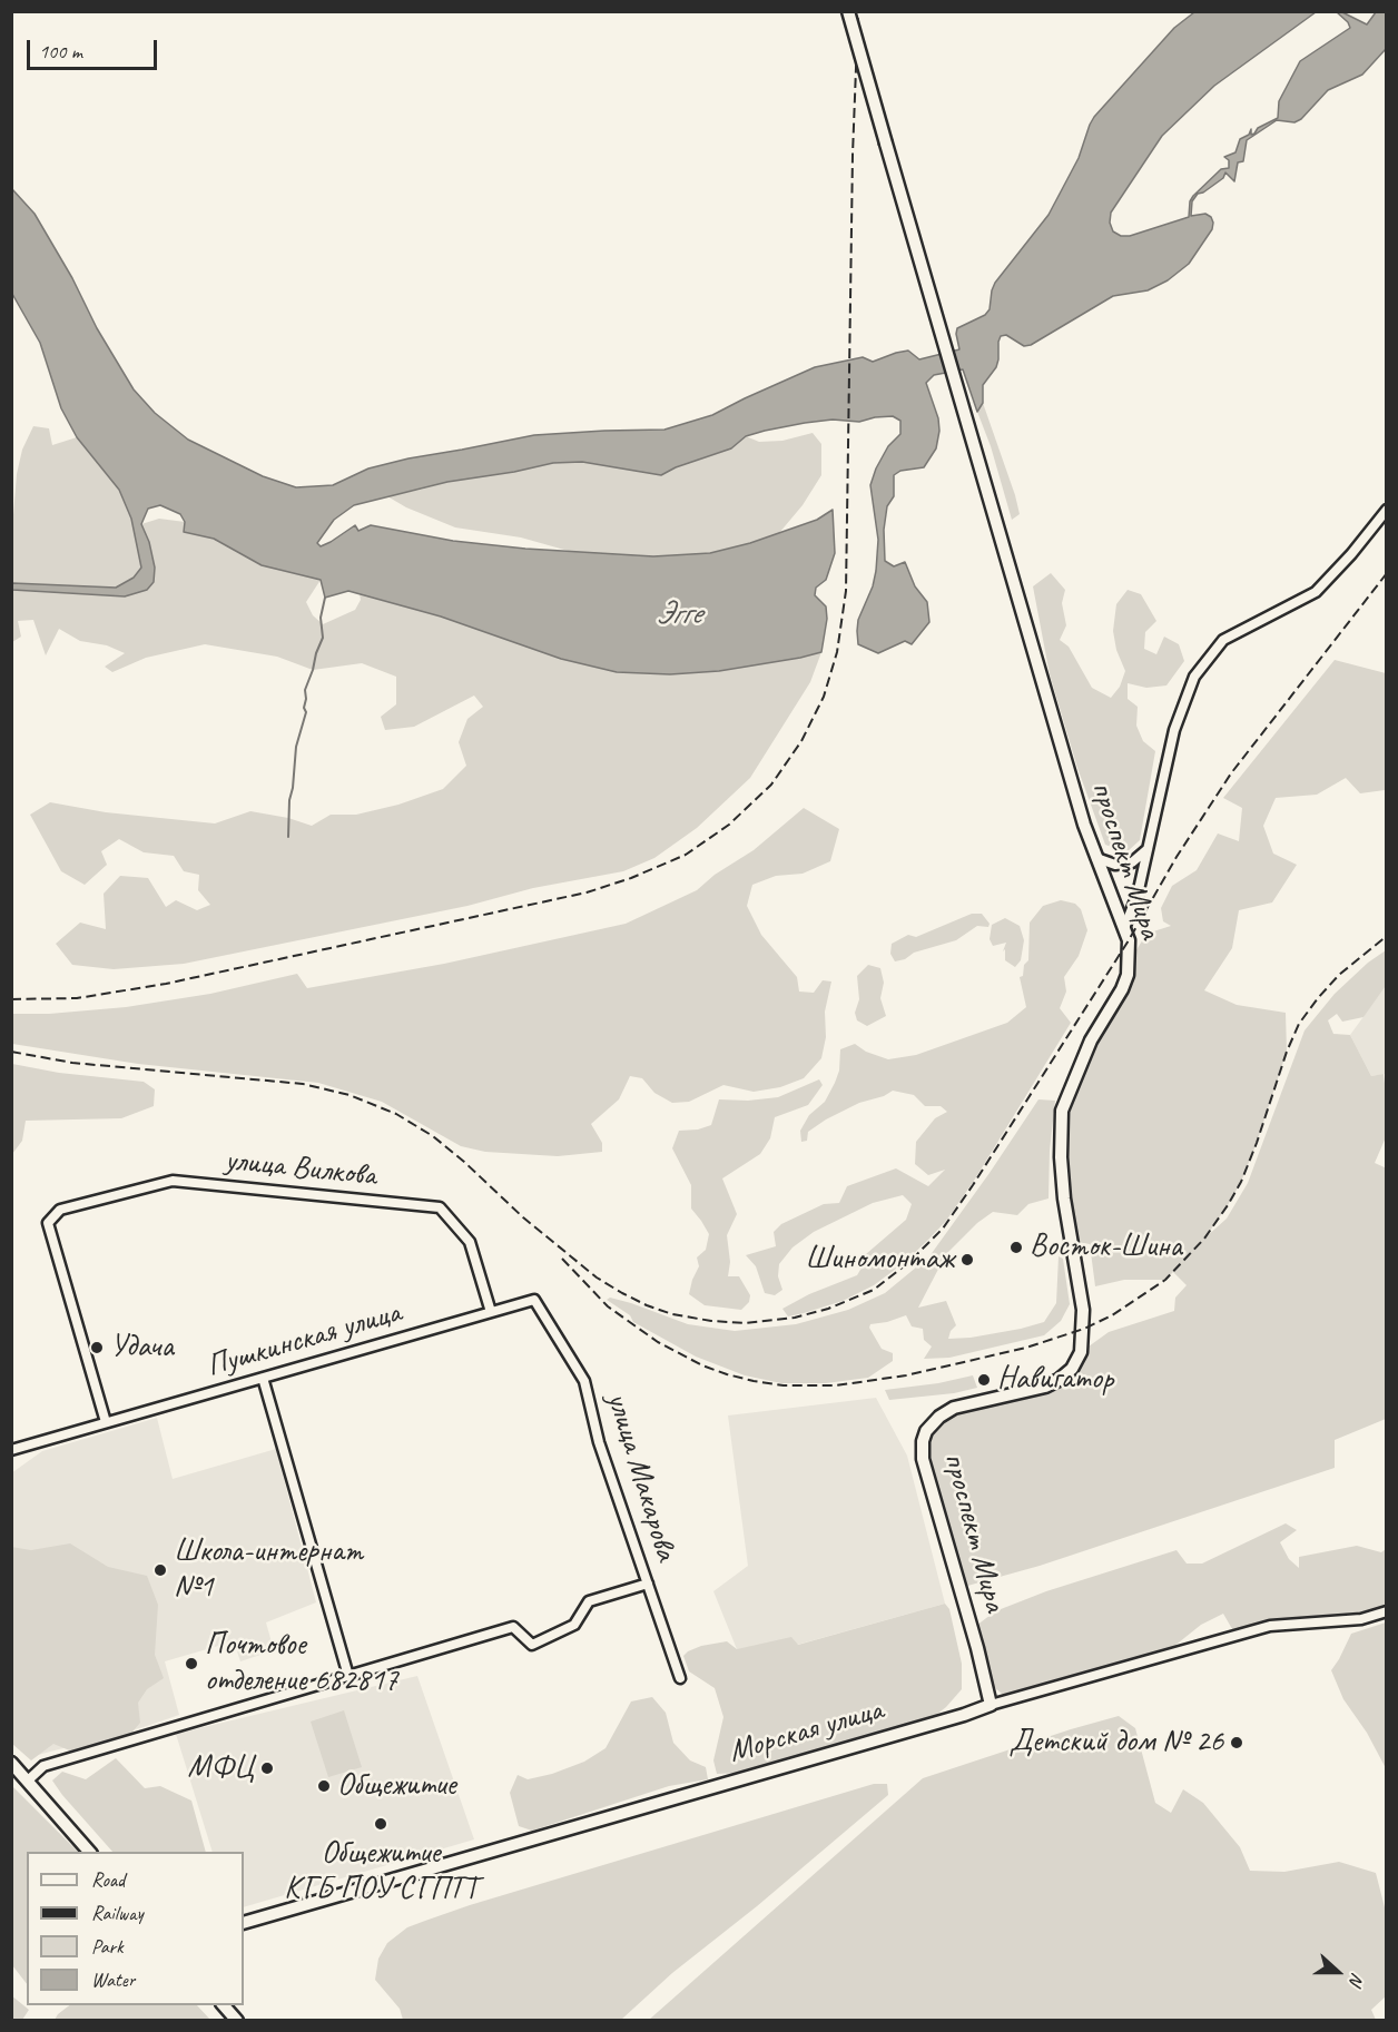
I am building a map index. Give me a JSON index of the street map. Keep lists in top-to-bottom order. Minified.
{"streets":{"main road":["проспект Мира","Морская улица"],"street":["улица Вилкова","Пушкинская улица","улица Макарова"]},"crossings":[["проспект Мира","Морская улица"],["улица Вилкова","Пушкинская улица"],["Пушкинская улица","улица Макарова"]],"water":["Эгге"],"places":["Восток-Шина","Шиномонтаж","Удача","Навигатор","Школа-интернат №1","Почтовое отделение 682817","Детский дом № 26","МФЦ","Общежитие","Общежитие КГБ ПОУ СГПТТ"],"legend":["Road","Railway","Park","Water"],"scale_bar":"100 m","north":"right"}
